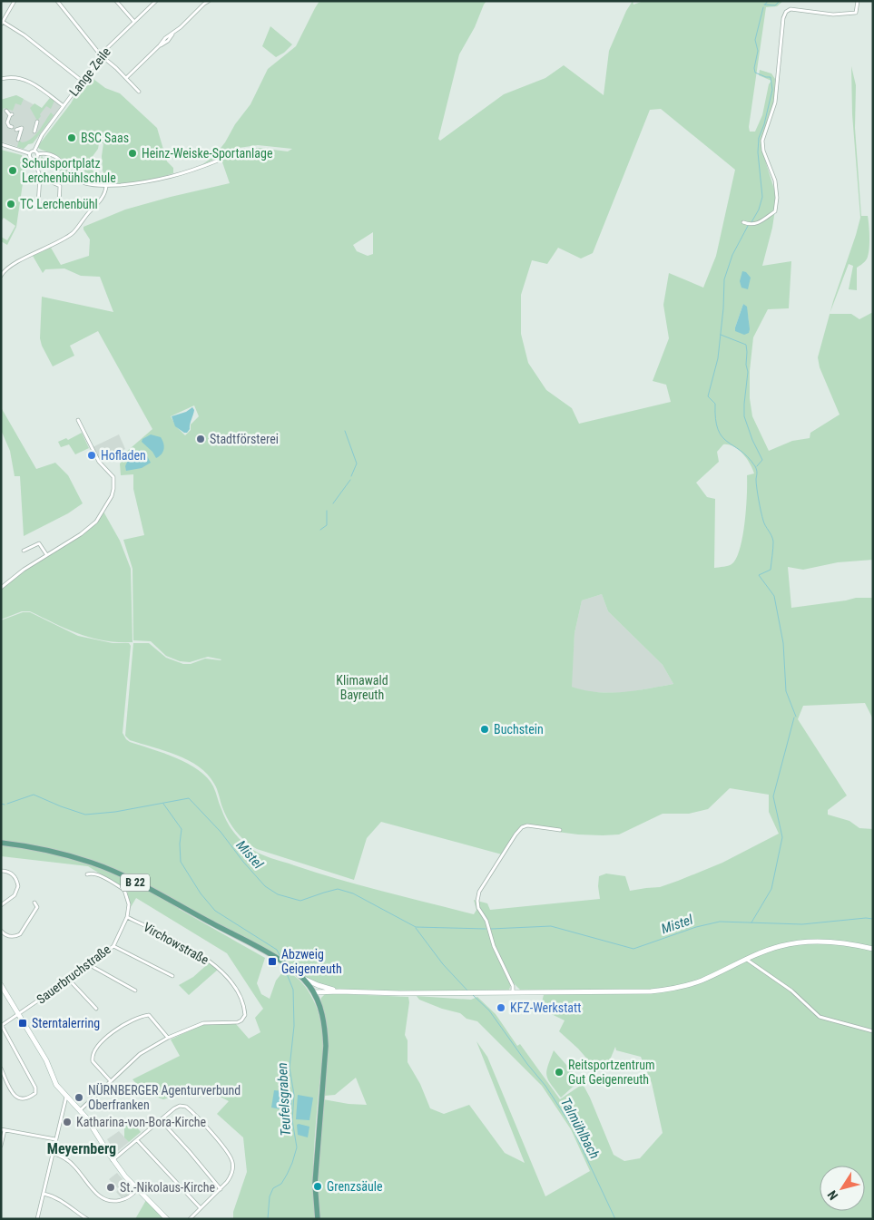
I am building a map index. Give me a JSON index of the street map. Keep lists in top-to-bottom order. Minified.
{"streets":{"main road":["B 22"],"street":["Lange Zeile","Virchowstraße","Sauerbruchstraße"]},"crossings":[["Virchowstraße","Sauerbruchstraße"]],"districts":["Meyernberg"],"water":["Mistel","Teufelsgraben","Talmühlbach"],"parks":["Klimawald Bayreuth"],"places":{"other":["BSC Saas","Heinz-Weiske-Sportanlage","Schulsportplatz Lerchenbühlschule","TC Lerchenbühl","Stadtförsterei","Hofladen","Buchstein","KFZ-Werkstatt","Reitsportzentrum Gut Geigenreuth","NÜRNBERGER Agenturverbund Oberfranken","Katharina-von-Bora-Kirche","Grenzsäule","St.-Nikolaus-Kirche"],"transit":["Abzweig Geigenreuth","Sterntalerring"]},"north":"bottom left"}
